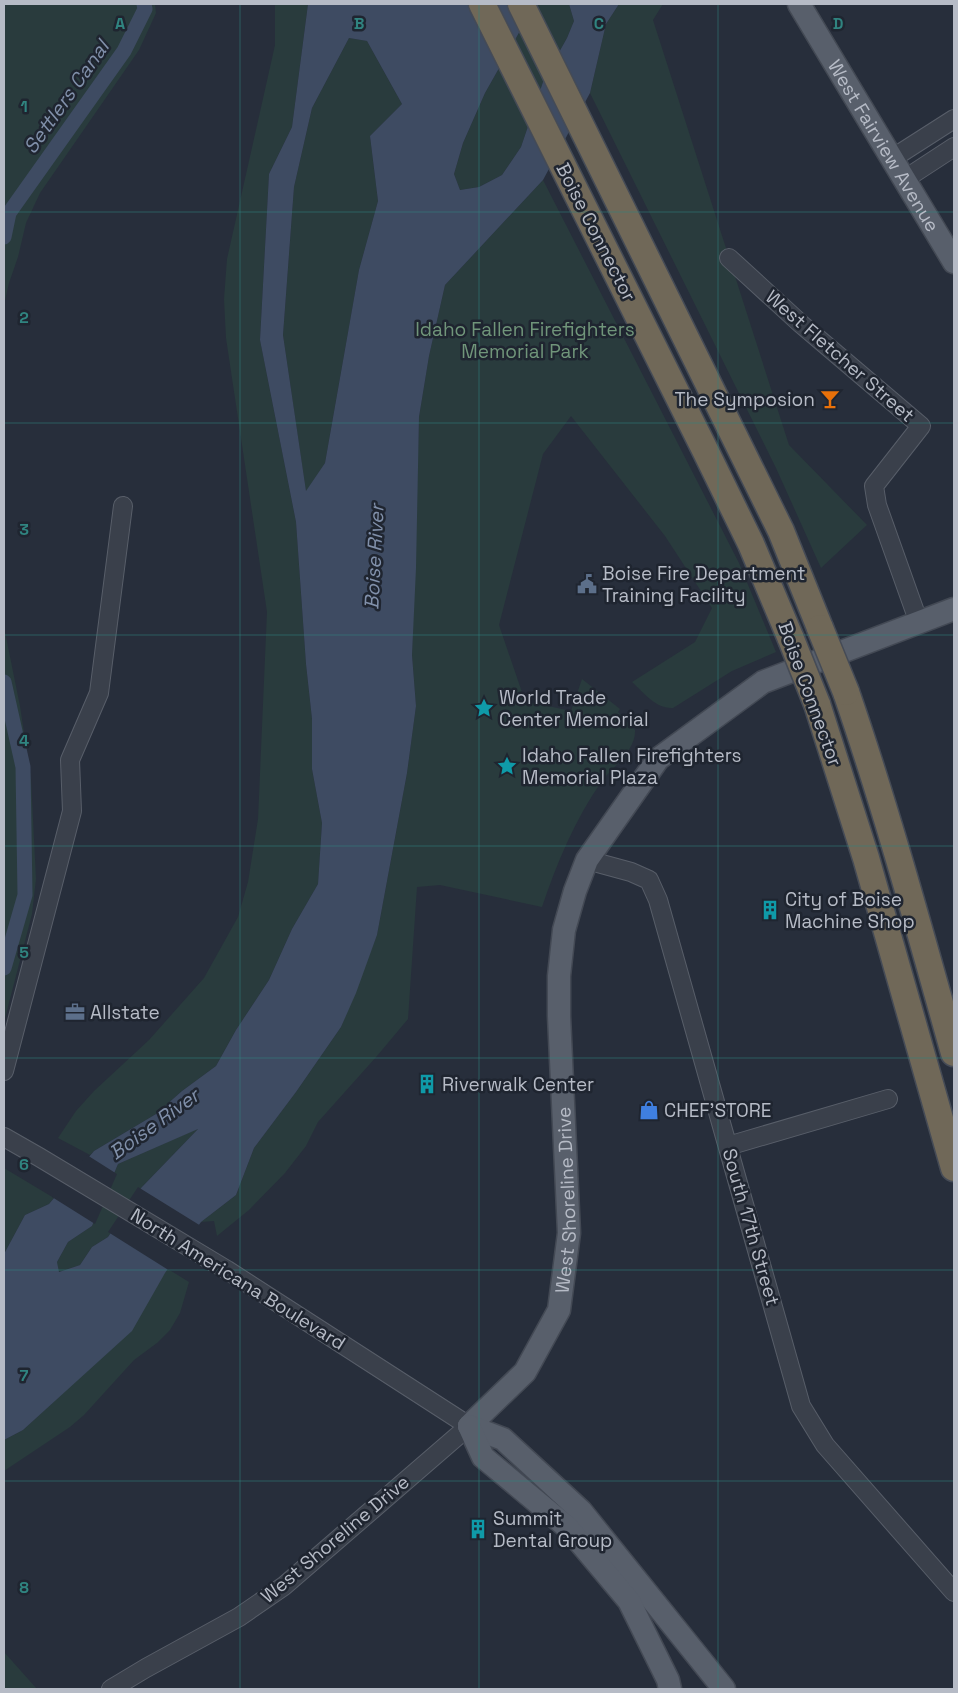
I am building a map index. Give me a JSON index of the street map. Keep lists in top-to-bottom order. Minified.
{"streets":{"highway":["Boise Connector"],"main road":["West Fairview Avenue","West Shoreline Drive"],"street":["West Fletcher Street","South 17th Street","North Americana Boulevard"]},"crossings":[["West Fletcher Street","West Shoreline Drive"],["West Shoreline Drive","South 17th Street"],["West Shoreline Drive","North Americana Boulevard"]],"water":["Settlers Canal","Boise River"],"parks":["Idaho Fallen Firefighters Memorial Park"],"places":{"bar":["The Symposion"],"public building":["Boise Fire Department Training Facility"],"place":["World Trade Center Memorial","Idaho Fallen Firefighters Memorial Plaza"],"building":["City of Boise Machine Shop","Riverwalk Center","Summit Dental Group"],"office":["Allstate"],"shop":["CHEF'STORE"]},"grid":{"columns":["A","B","C","D"],"rows":["1","2","3","4","5","6","7","8"]}}
